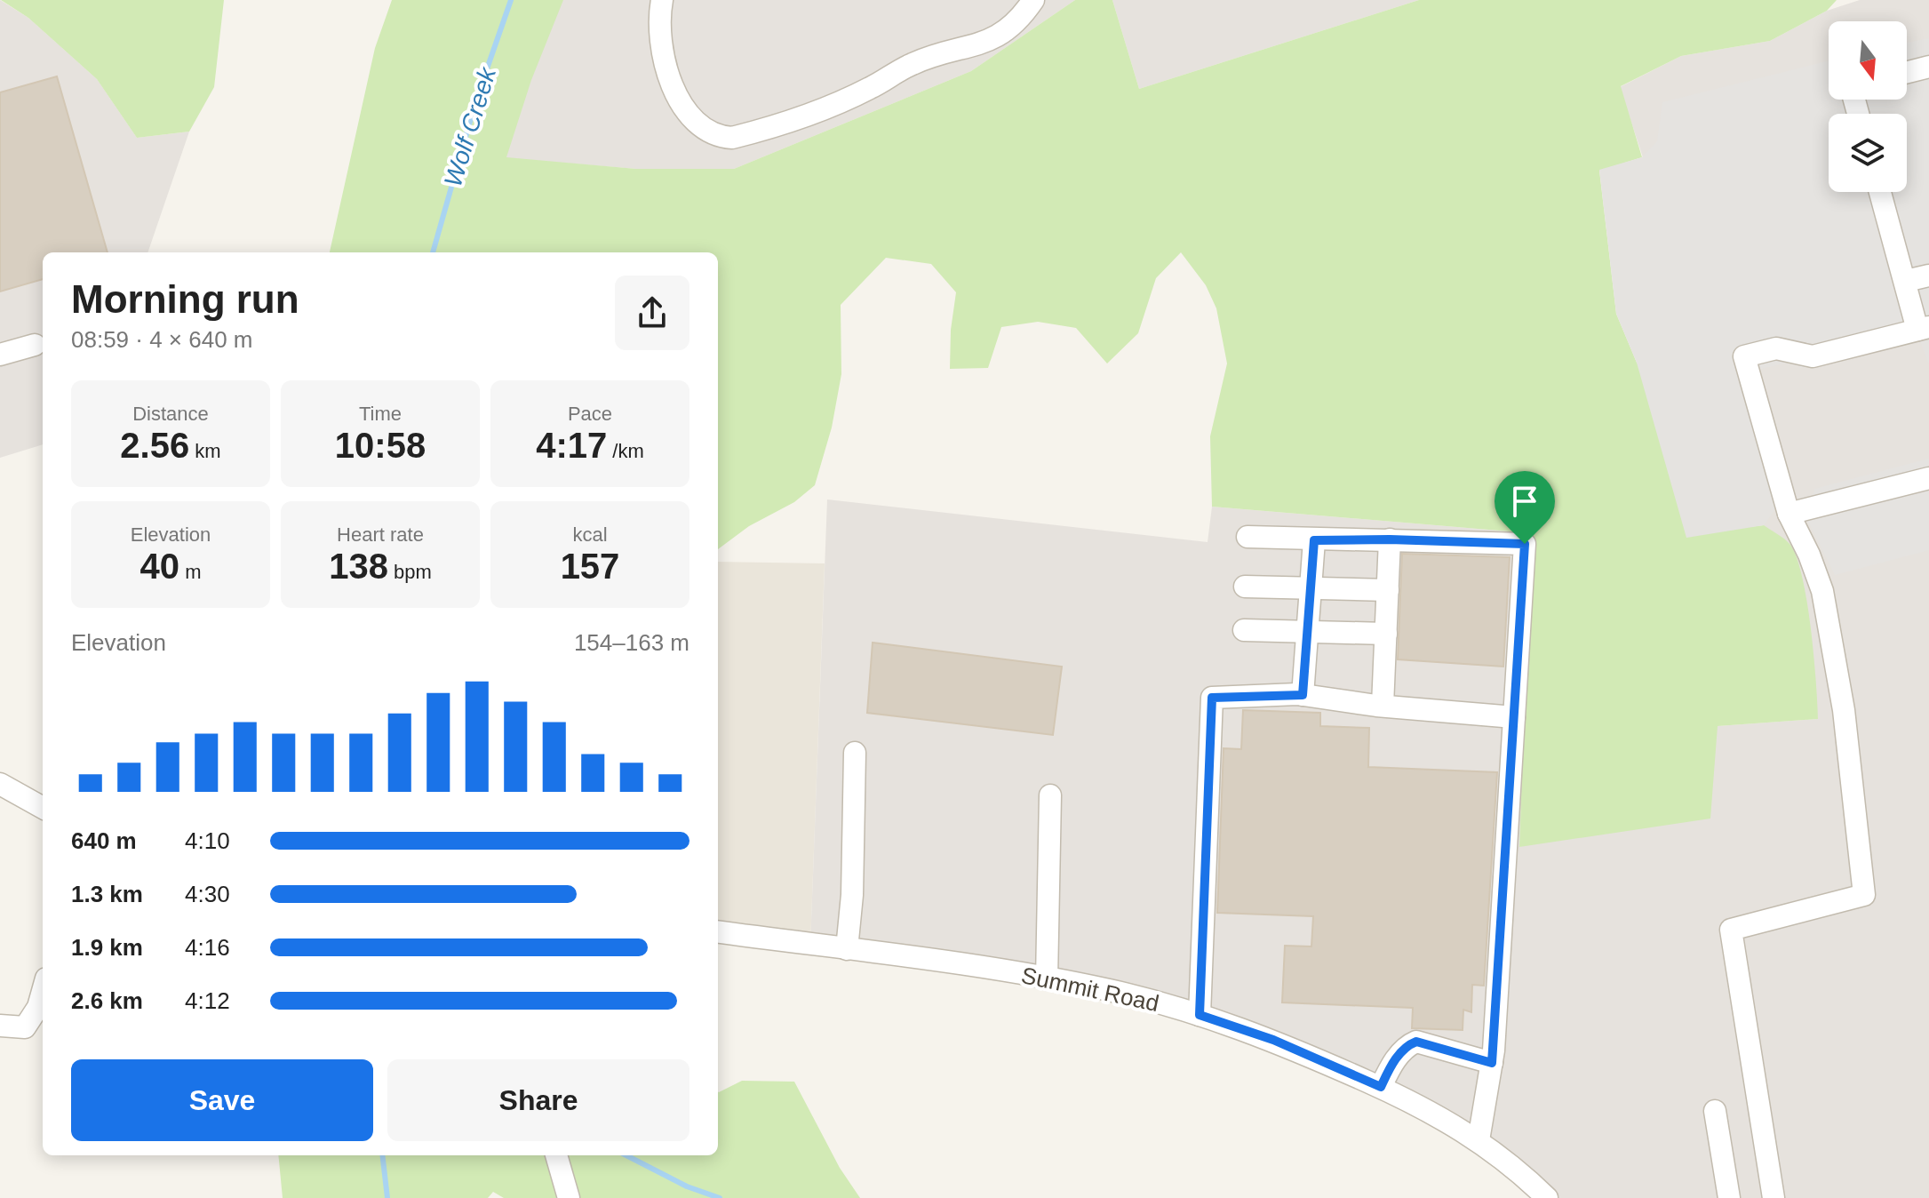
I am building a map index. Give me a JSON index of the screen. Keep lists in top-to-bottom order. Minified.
{"streets":{"street":["Summit Road"]},"water":["Wolf Creek"],"north":"bottom","page":{"heading":["Morning run","08:59 · 4 × 640 m"],"stats":[["Distance","2.56 km"],["Time","10:58"],["Pace","4:17 /km"],["Elevation","40 m"],["Heart rate","138 bpm"],["kcal","157"]],"chart":["Elevation","154–163 m"],"list":[{"name":"640 m","note":"4:10"},{"name":"1.3 km","note":"4:30"},{"name":"1.9 km","note":"4:16"},{"name":"2.6 km","note":"4:12"}],"buttons":["Save","Share"]}}
